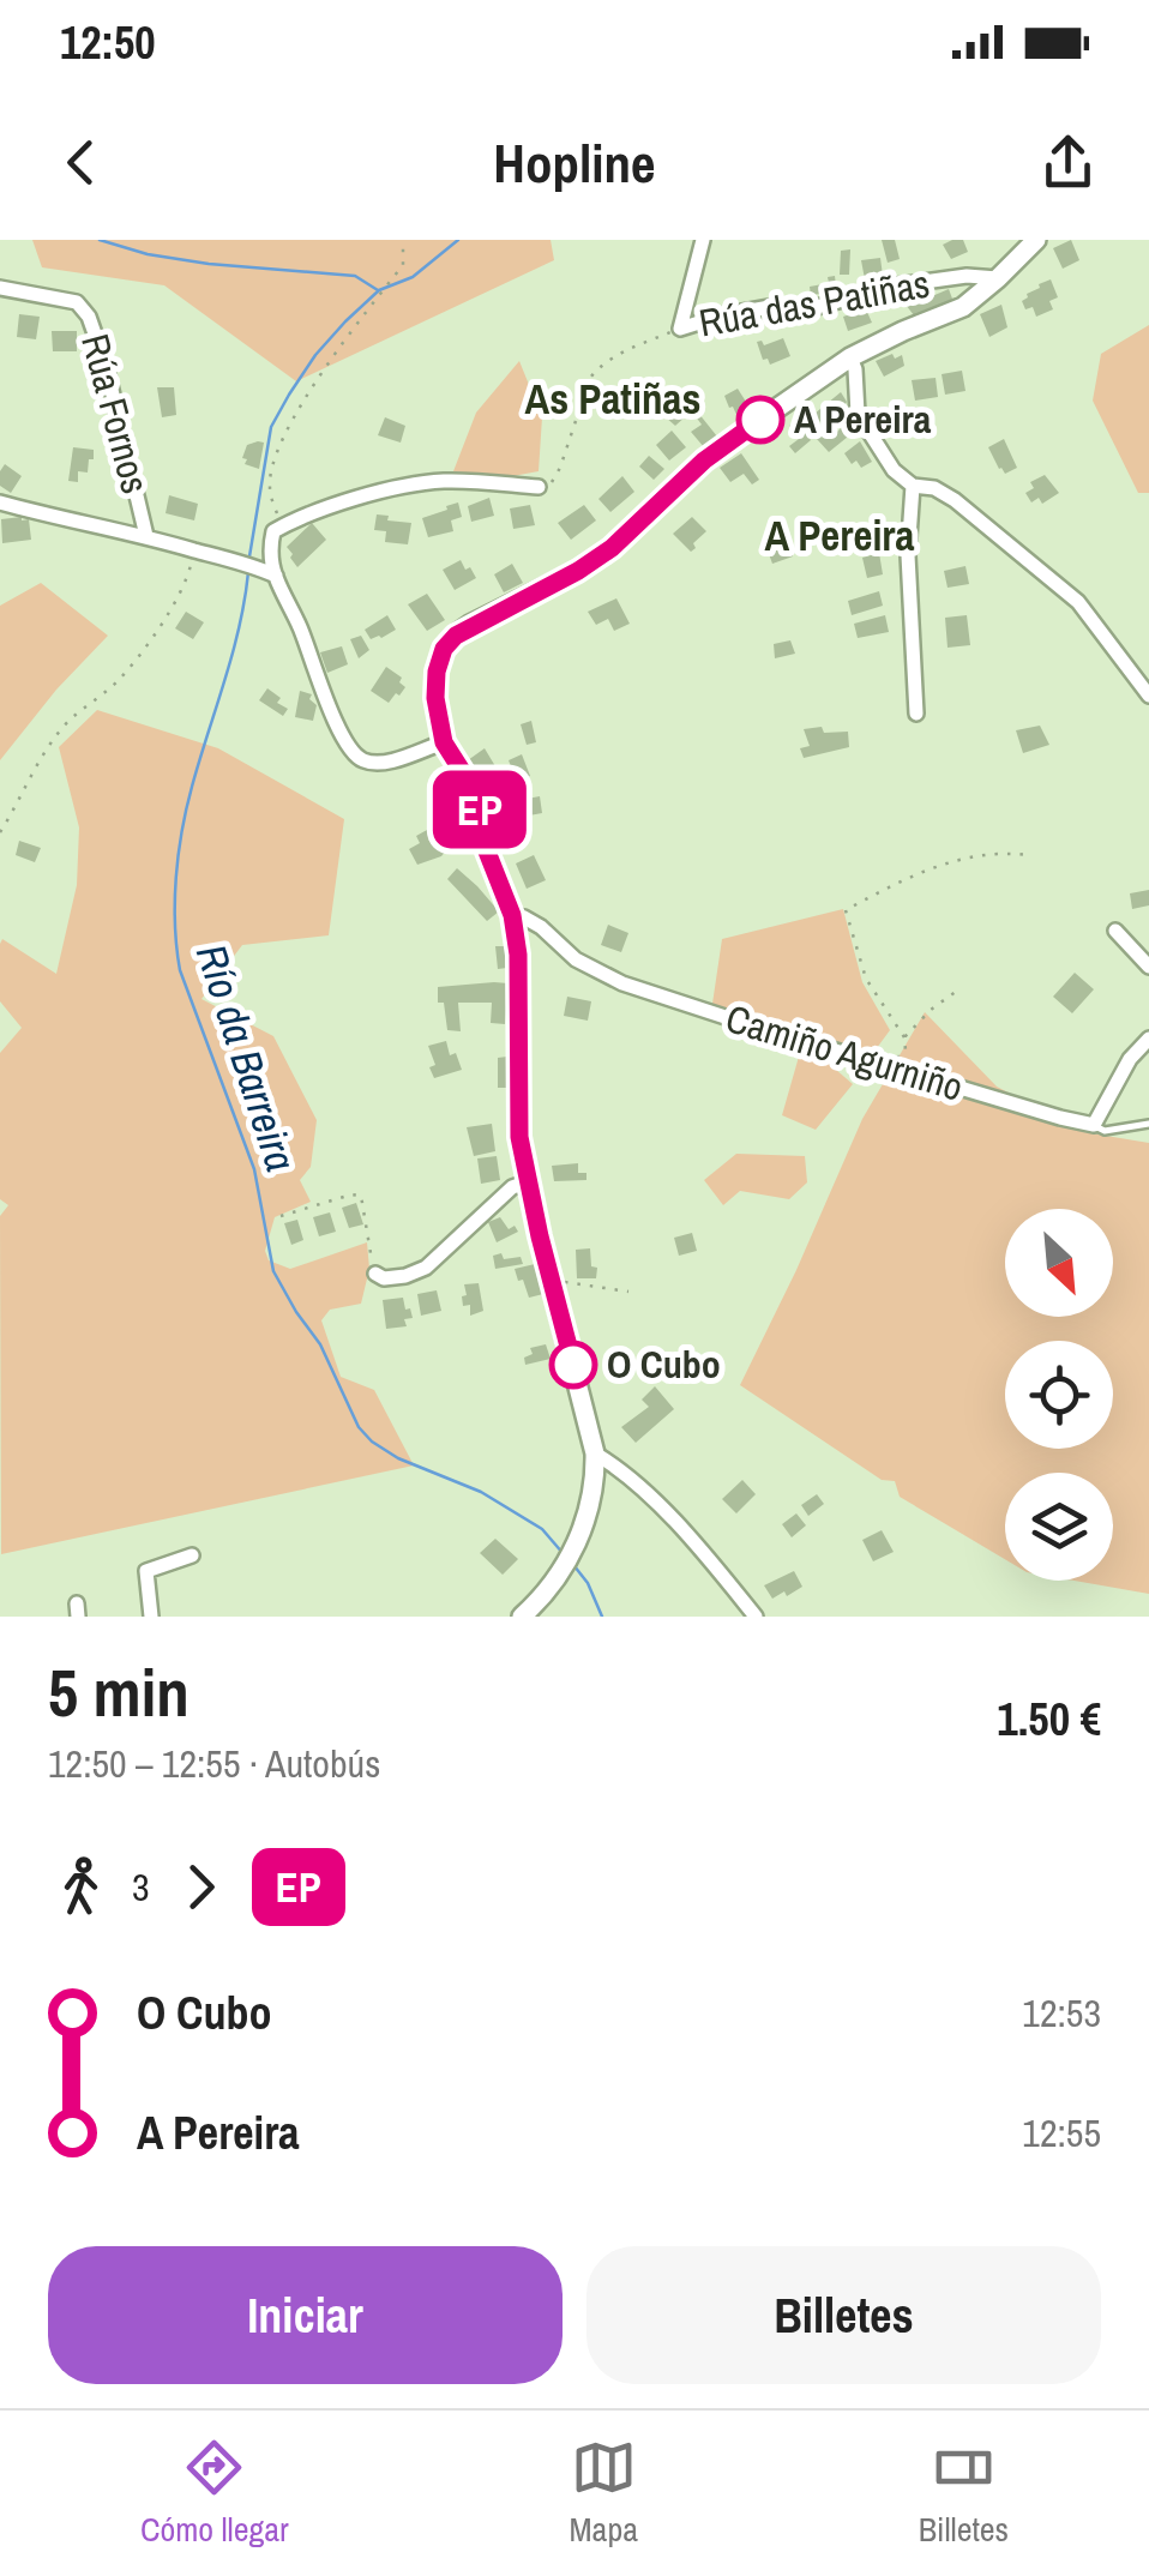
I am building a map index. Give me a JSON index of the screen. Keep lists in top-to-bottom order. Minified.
{"streets":{"street":["Rúa das Patiñas","Rúa Fornos","Camiño Agurniño"]},"districts":["As Patiñas","A Pereira"],"water":["Río da Barreira"],"places":["A Pereira","O Cubo"],"lines":["bus line EP"],"north":"bottom right","page":{"status":"12:50","header":"Hopline","on_map":"EP","heading":["5 min","12:50 – 12:55 · Autobús","1.50 €"],"legs":["3","EP"],"list":[{"name":"O Cubo","value":"12:53"},{"name":"A Pereira","value":"12:55"}],"buttons":["Iniciar","Billetes"],"tabs":["Cómo llegar","Mapa","Billetes"]}}
